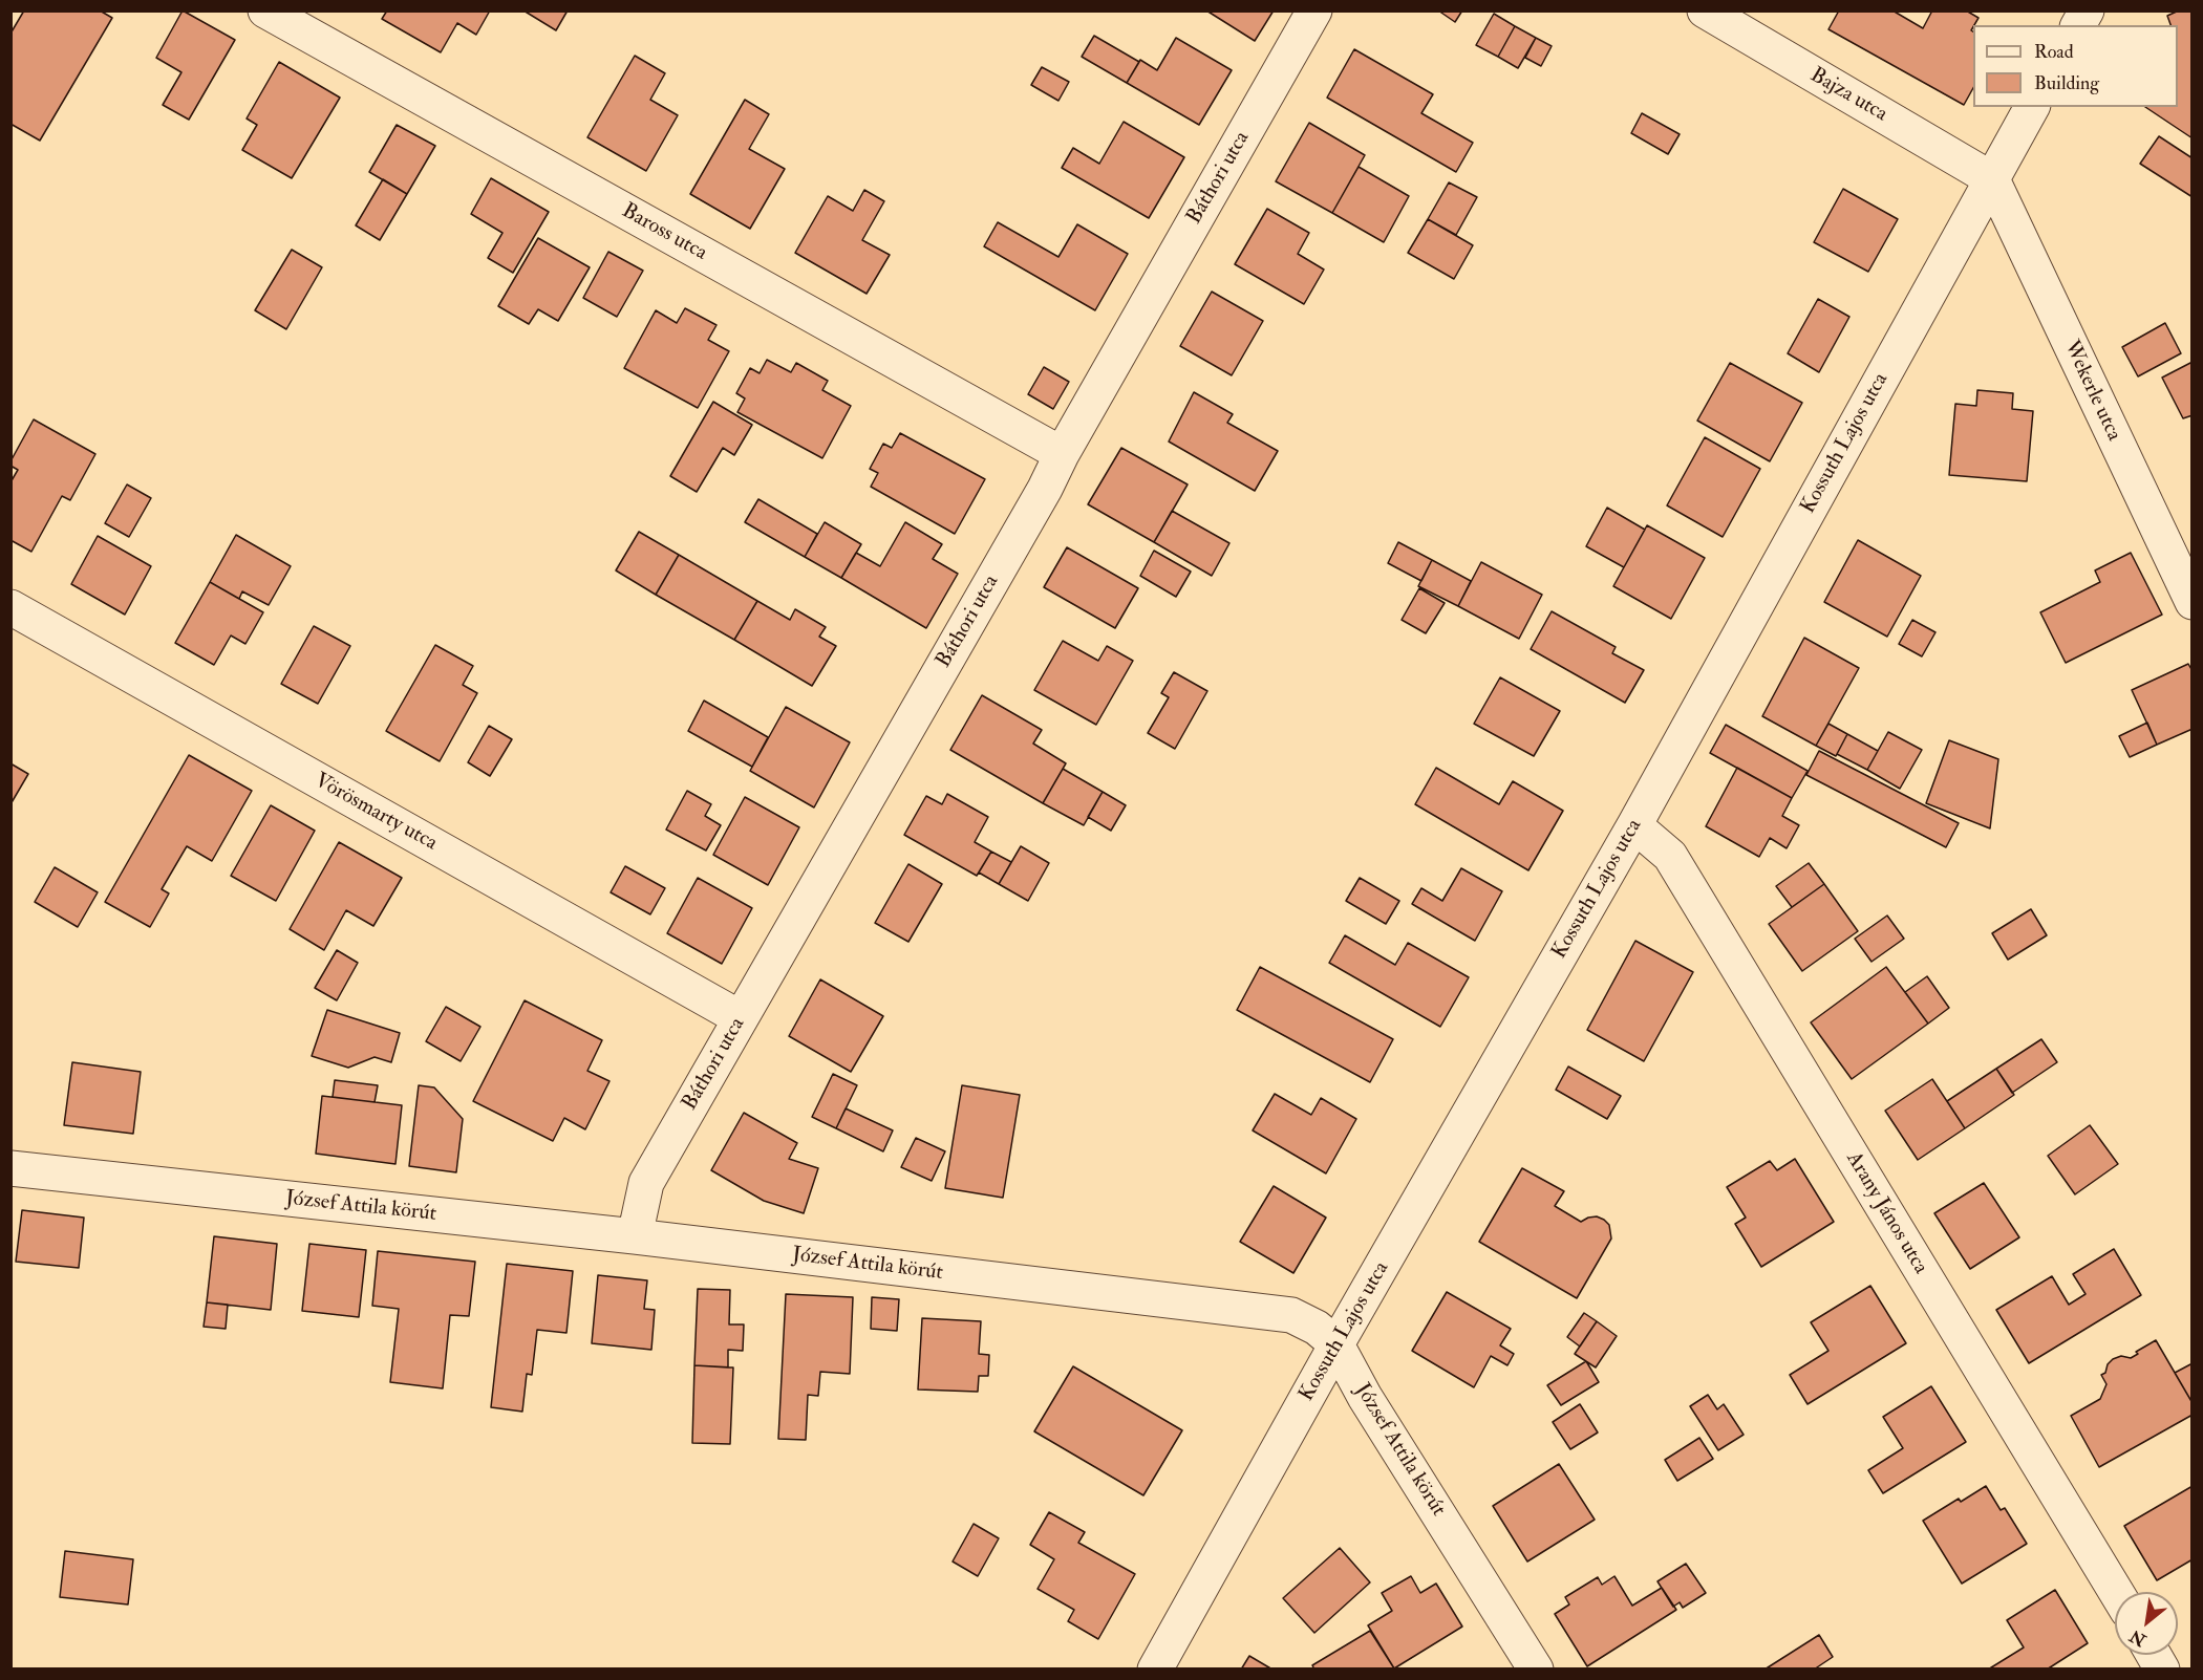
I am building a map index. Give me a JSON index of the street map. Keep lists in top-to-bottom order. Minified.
{"streets":{"street":["Bajza utca","Báthori utca","Baross utca","Wekerle utca","Kossuth Lajos utca","Vörösmarty utca","József Attila körút","Arany János utca"]},"crossings":[["Bajza utca","Wekerle utca"],["Bajza utca","Kossuth Lajos utca"],["Báthori utca","Baross utca"],["Báthori utca","Vörösmarty utca"],["Báthori utca","József Attila körút"],["Wekerle utca","Kossuth Lajos utca"],["Kossuth Lajos utca","József Attila körút"],["Kossuth Lajos utca","Arany János utca"]],"legend":["Road","Building"],"north":"bottom left"}
